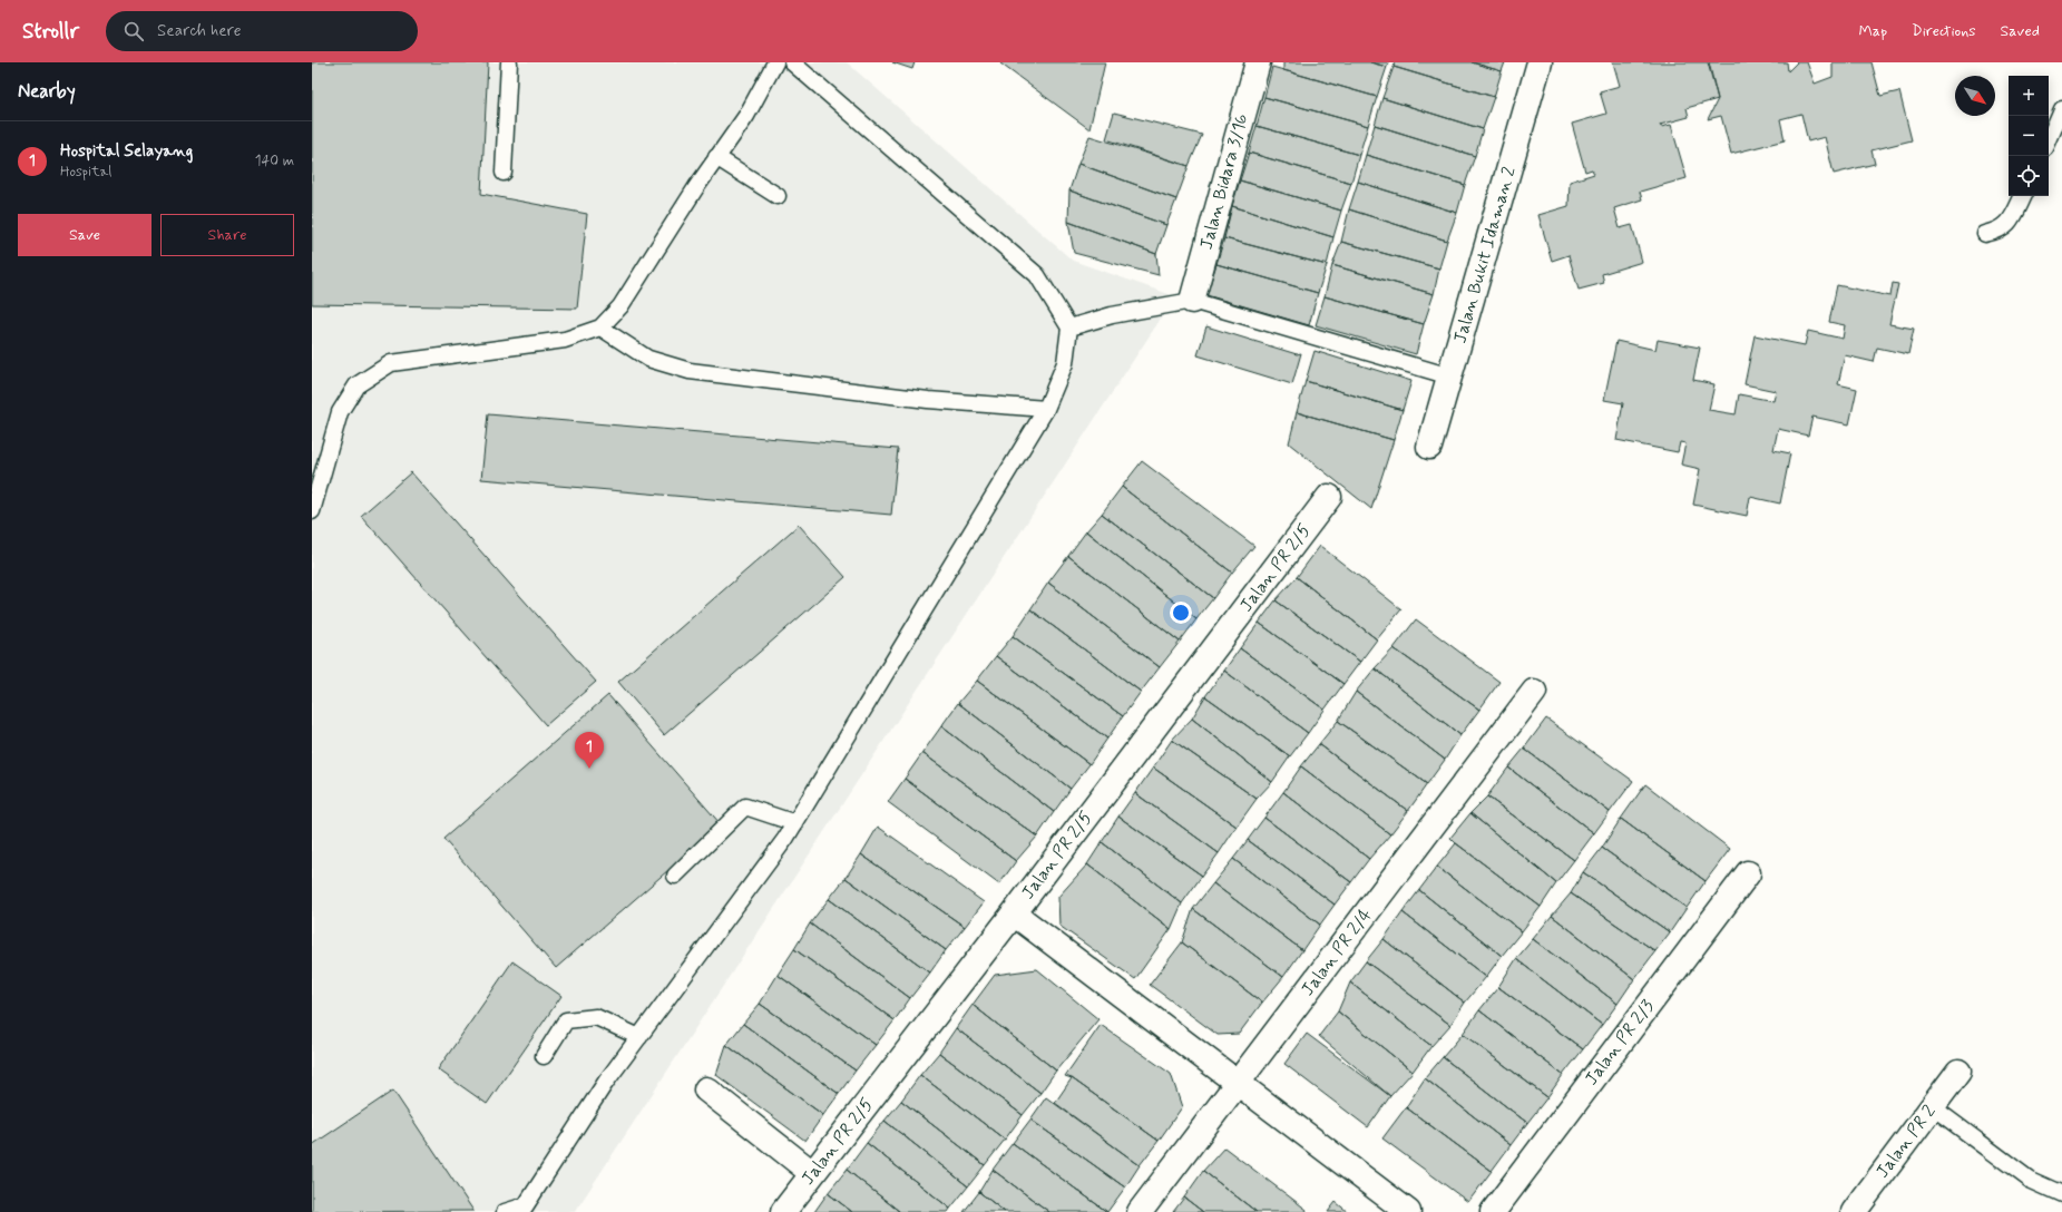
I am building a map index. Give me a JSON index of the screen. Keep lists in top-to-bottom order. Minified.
{"streets":{"street":["Jalan Bidara 3/16","Jalan Bukit Idaman 2","Jalan PR 2/5","Jalan PR 2/4","Jalan PR 2/3","Jalan PR 2"]},"north":"bottom right","page":{"header":"Strollr","search":"Search here","nav":["Map","Directions","Saved"],"heading":"Nearby","map_buttons":["+","−"],"list":[{"mark":"1","name":"Hospital Selayang","note":"Hospital","value":"140 m"}],"buttons":["Save","Share"],"pins":"1"}}
